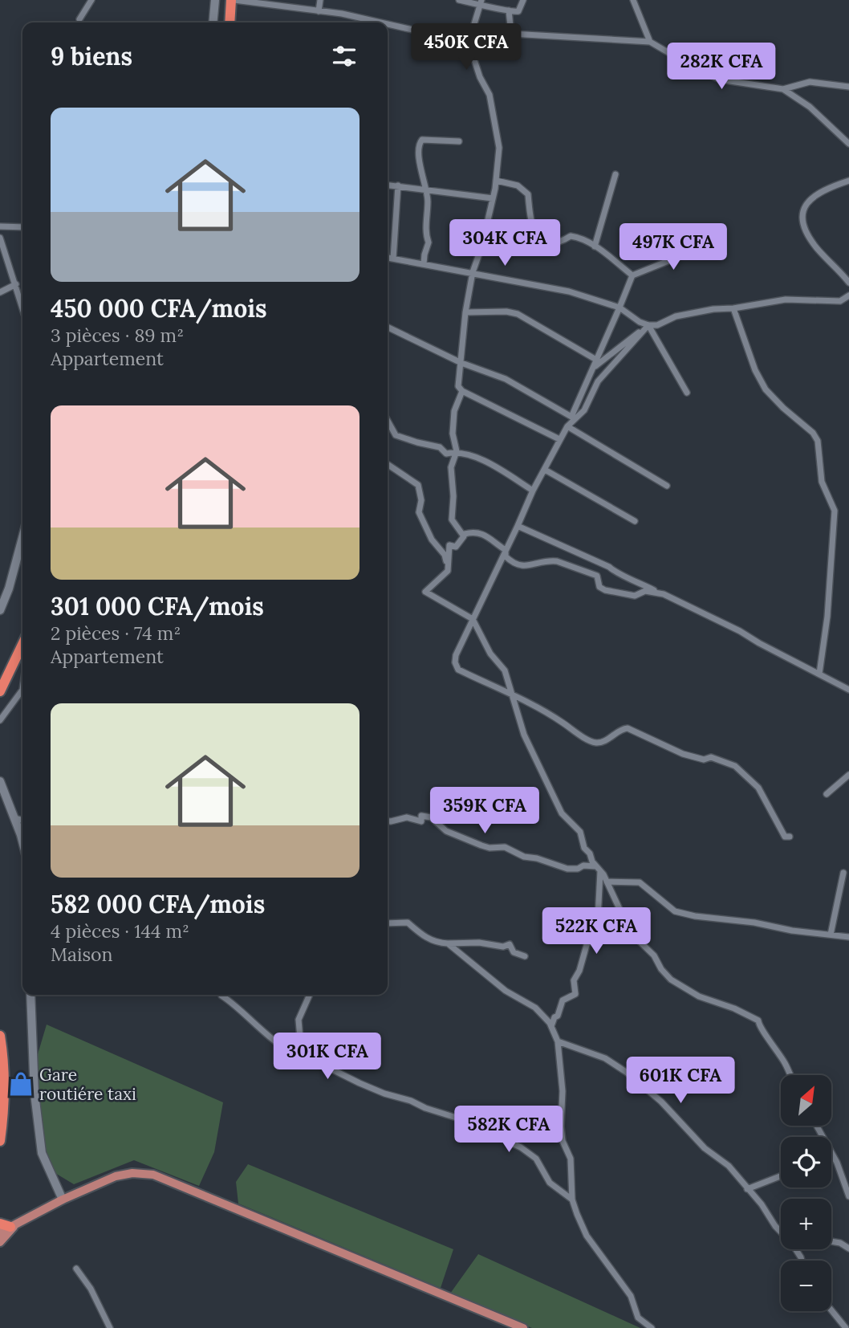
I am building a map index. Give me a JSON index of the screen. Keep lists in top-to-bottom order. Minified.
{"places":{"shop":["Gare routiére taxi"]},"north":"top right","page":{"heading":"9 biens","price":["450K CFA","282K CFA","304K CFA","497K CFA","359K CFA","522K CFA","301K CFA","601K CFA","582K CFA"],"list":[{"name":"450 000 CFA/mois","note":"3 pièces · 89 m² · Appartement"},{"name":"301 000 CFA/mois","note":"2 pièces · 74 m² · Appartement"},{"name":"582 000 CFA/mois","note":"4 pièces · 144 m² · Maison"}],"map_buttons":["+","−"]}}
